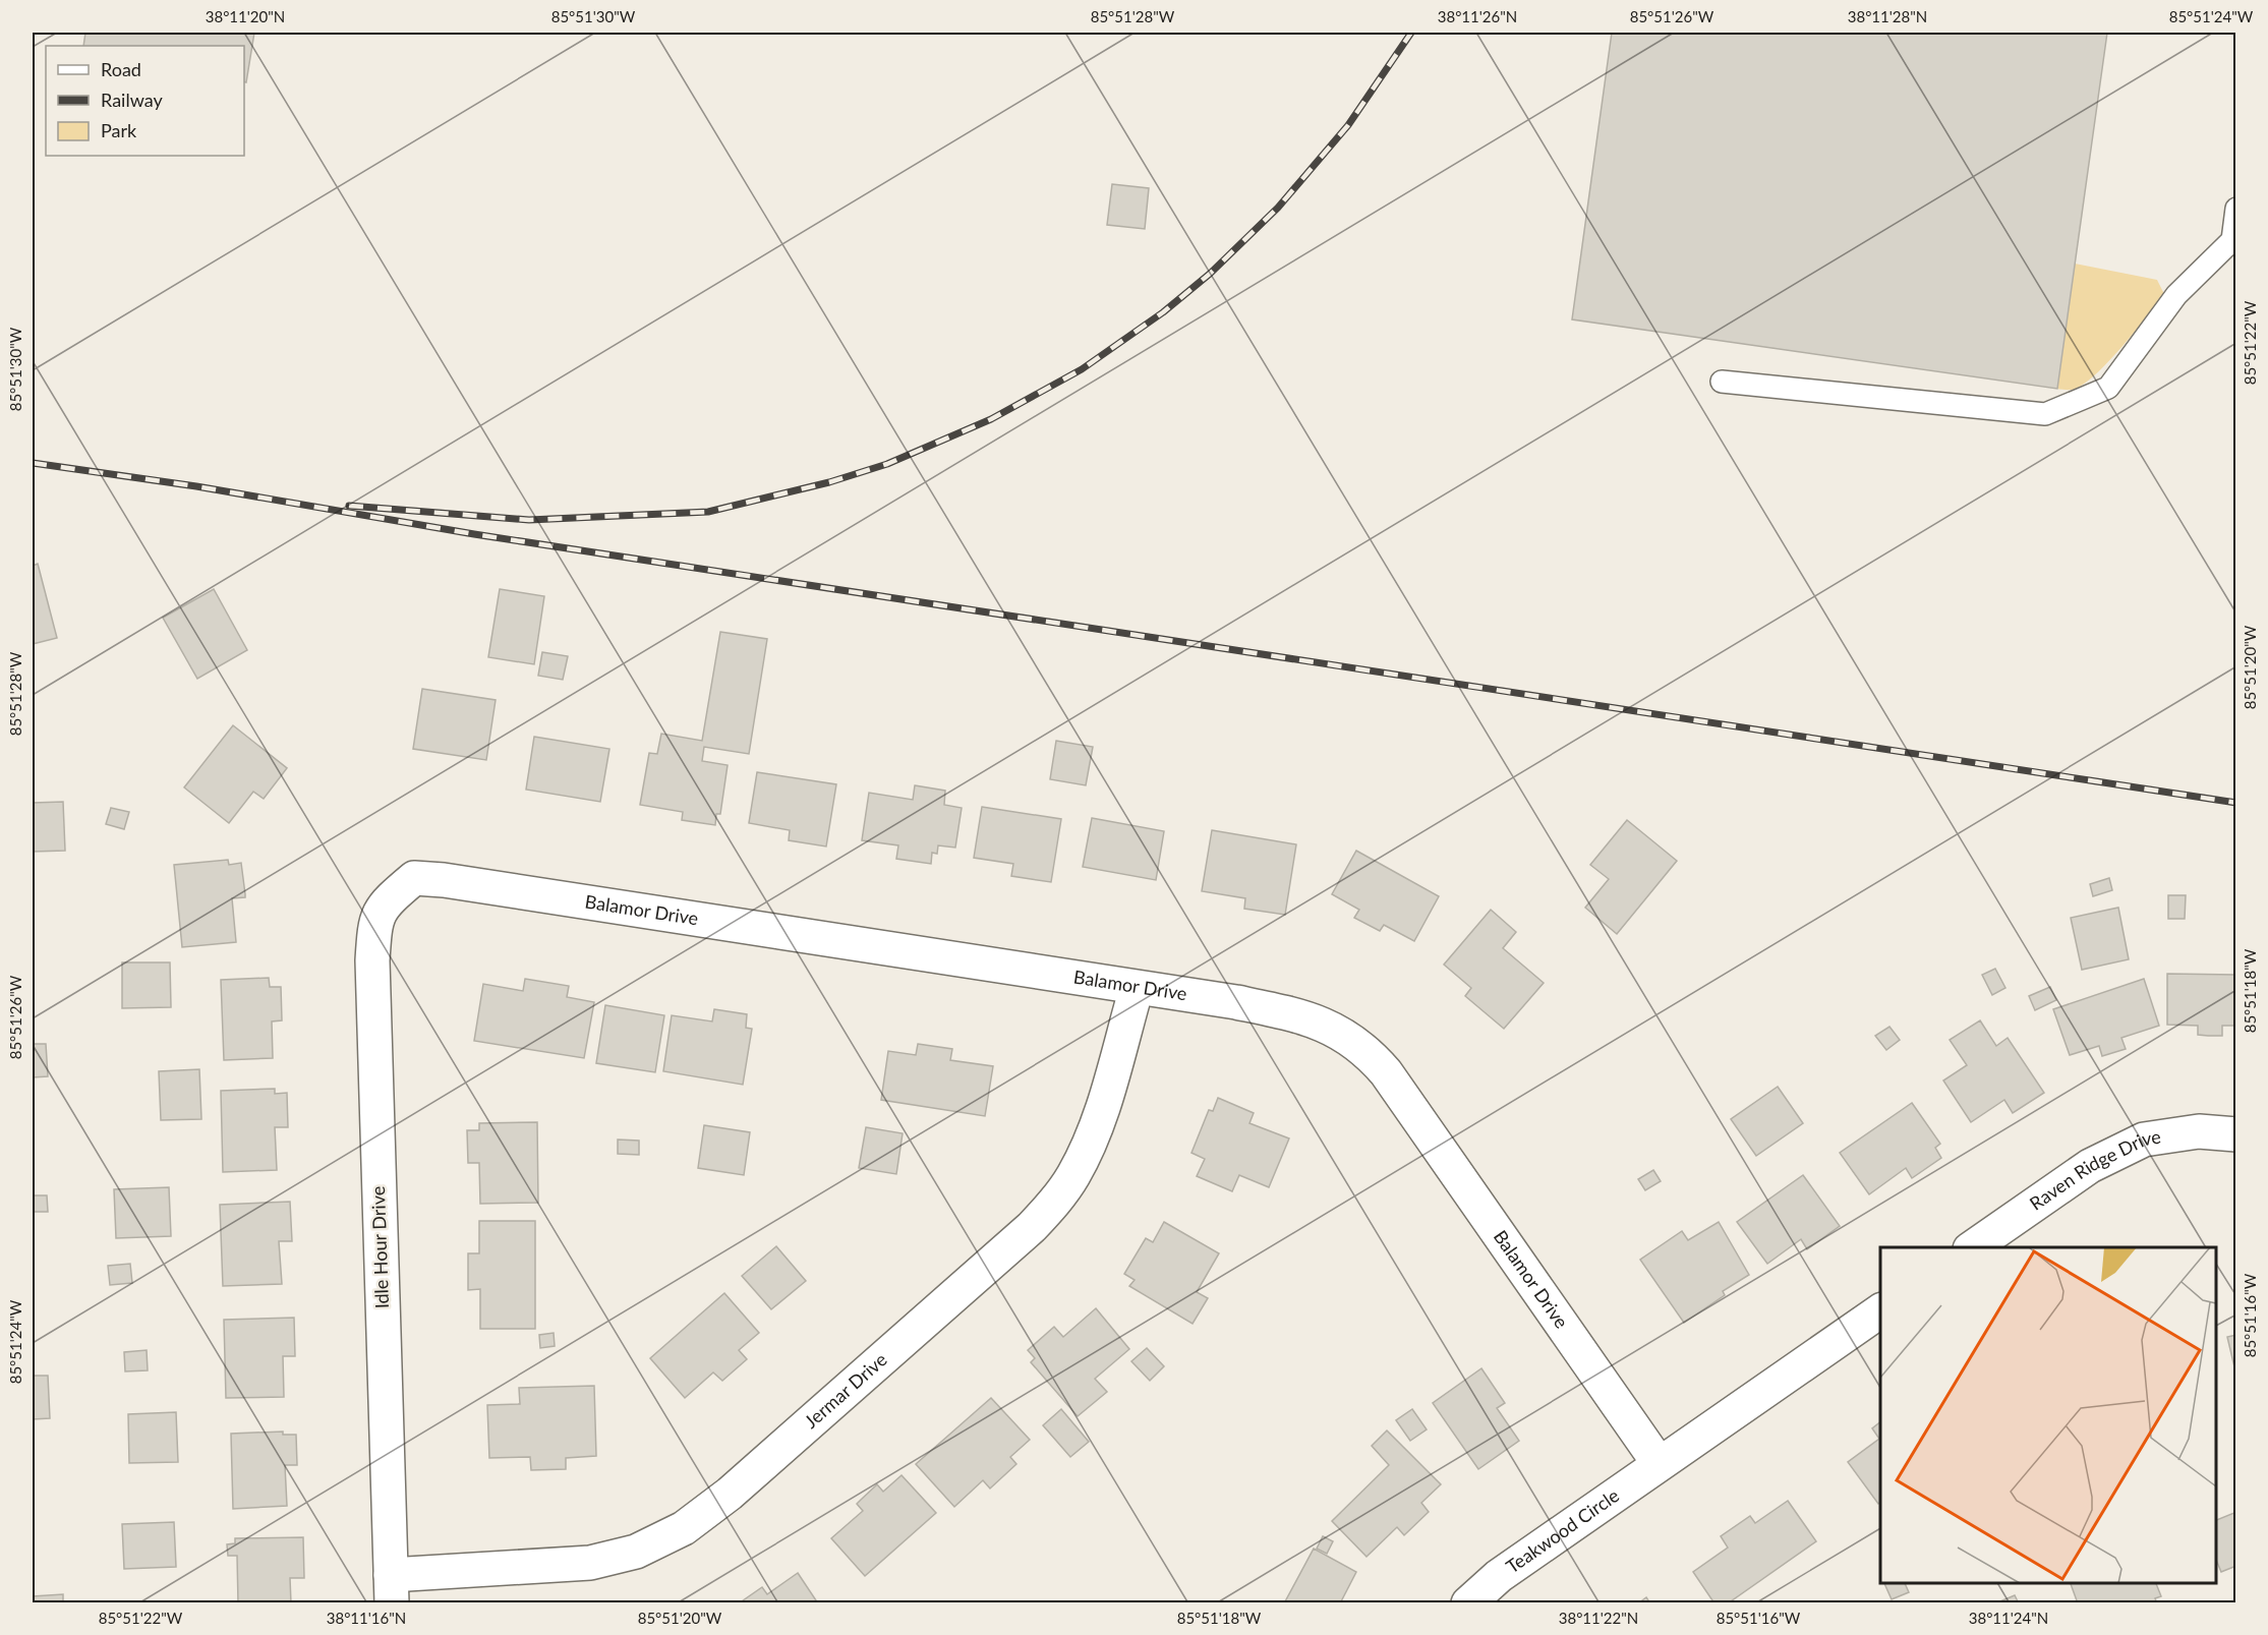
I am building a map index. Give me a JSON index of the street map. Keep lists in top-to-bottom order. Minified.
{"streets":{"street":["Balamor Drive","Raven Ridge Drive","Idle Hour Drive","Jermar Drive","Teakwood Circle"]},"crossings":[["Balamor Drive","Idle Hour Drive"],["Balamor Drive","Jermar Drive"],["Balamor Drive","Teakwood Circle"],["Idle Hour Drive","Jermar Drive"]],"legend":["Road","Railway","Park"],"coordinates":["38°11'20\"N","85°51'30\"W","85°51'28\"W","38°11'26\"N","85°51'26\"W","38°11'28\"N","85°51'24\"W","85°51'22\"W","85°51'20\"W","85°51'18\"W","85°51'16\"W","38°11'16\"N","38°11'22\"N","38°11'24\"N"]}
